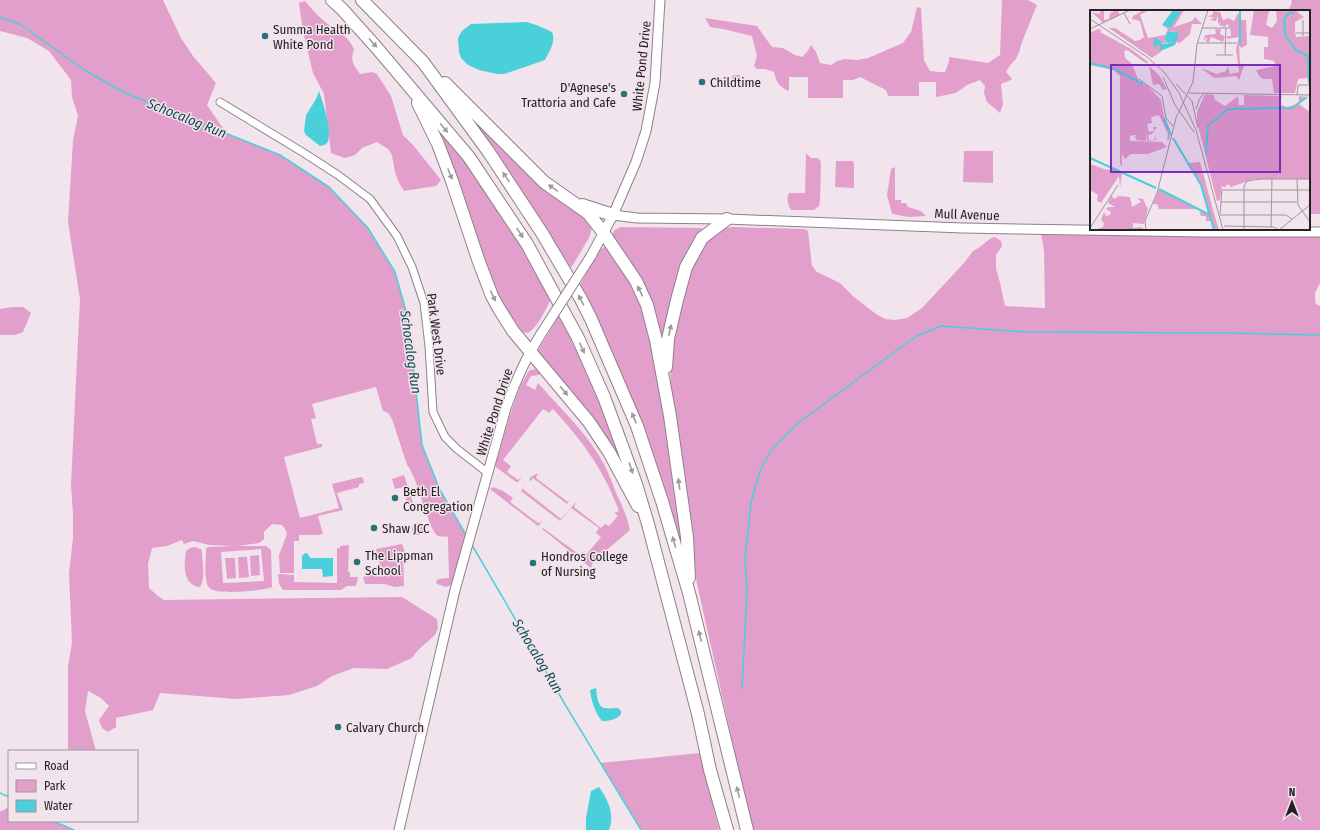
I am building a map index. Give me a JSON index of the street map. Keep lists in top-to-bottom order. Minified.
{"streets":{"street":["White Pond Drive","Mull Avenue","Park West Drive"]},"crossings":[["White Pond Drive","Mull Avenue"],["White Pond Drive","Park West Drive"]],"water":["Schocalog Run"],"places":["Summa Health White Pond","Childtime","D'Agnese's Trattoria and Cafe","Beth El Congregation","Shaw JCC","The Lippman School","Hondros College of Nursing","Calvary Church"],"legend":["Road","Park","Water"],"north":"top"}
